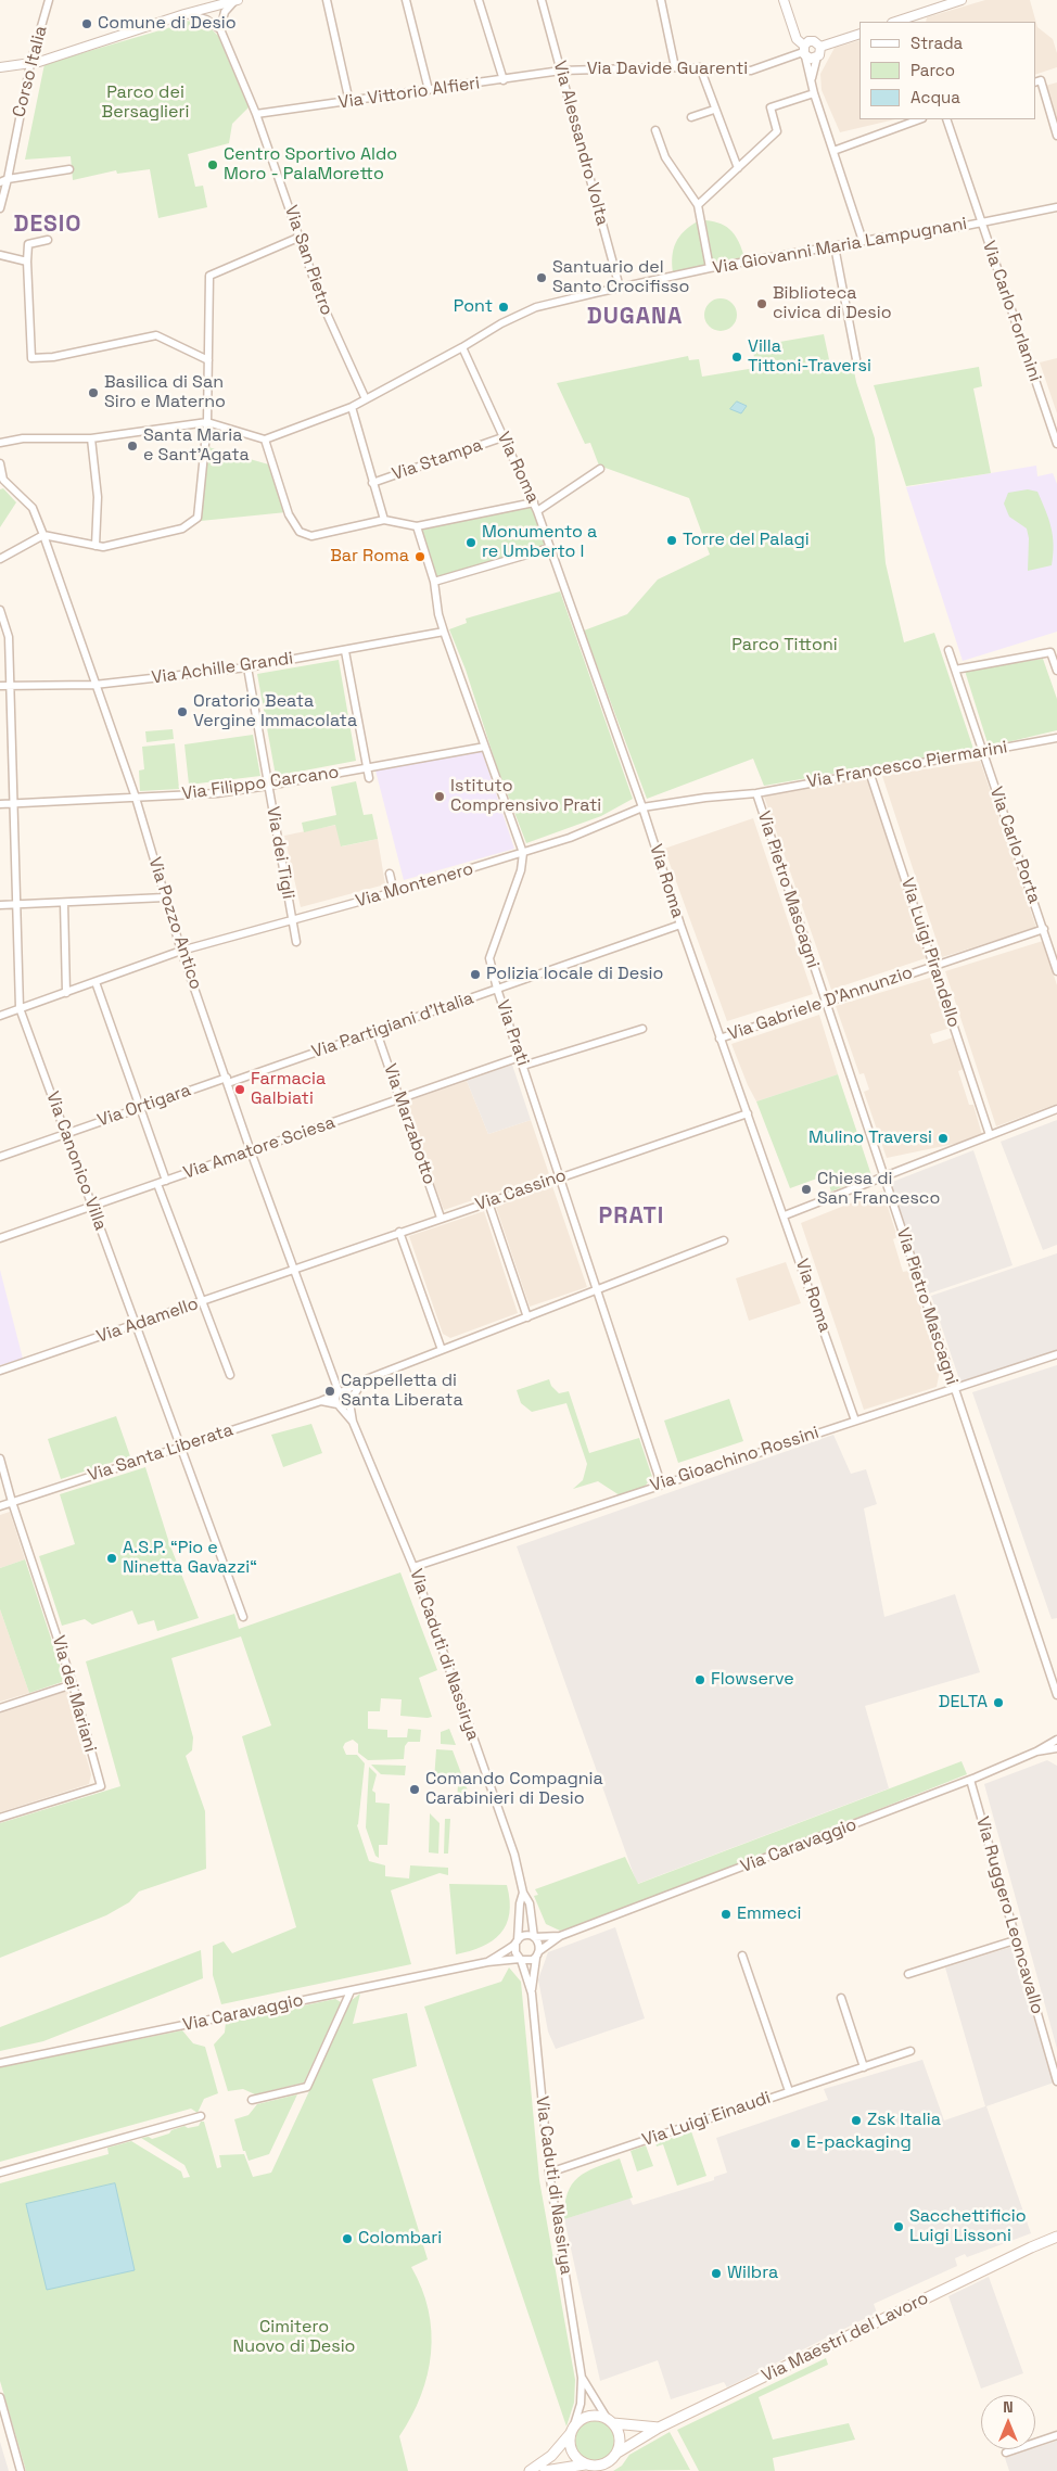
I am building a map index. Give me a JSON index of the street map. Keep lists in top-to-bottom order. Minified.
{"streets":{"main road":["Via Maestri del Lavoro"],"street":["Via Davide Guarenti","Corso Italia","Via Vittorio Alfieri","Via Alessandro Volta","Via Giovanni Maria Lampugnani","Via San Pietro","Via Carlo Forlanini","Via Stampa","Via Roma","Via Achille Grandi","Via Francesco Piermarini","Via Filippo Carcano","Via Carlo Porta","Via dei Tigli","Via Montenero","Via Pietro Mascagni","Via Pozzo Antico","Via Luigi Pirandello","Via Gabriele D'Annunzio","Via Partigiani d'Italia","Via Prati","Via Ortigara","Via Marzabotto","Via Amatore Sciesa","Via Canonico Villa","Via Cassino","Via Adamello","Via Santa Liberata","Via Gioachino Rossini","Via Caduti di Nassirya","Via dei Mariani","Via Caravaggio","Via Ruggero Leoncavallo","Via Luigi Einaudi"]},"crossings":[["Via Davide Guarenti","Via Vittorio Alfieri"],["Via Davide Guarenti","Via Alessandro Volta"],["Via Vittorio Alfieri","Via Alessandro Volta"],["Via Vittorio Alfieri","Via San Pietro"],["Via Alessandro Volta","Via Giovanni Maria Lampugnani"],["Via Giovanni Maria Lampugnani","Via San Pietro"],["Via Giovanni Maria Lampugnani","Via Carlo Forlanini"],["Via Giovanni Maria Lampugnani","Via Roma"],["Via Stampa","Via Roma"],["Via Roma","Via Francesco Piermarini"],["Via Roma","Via Montenero"],["Via Roma","Via Gabriele D'Annunzio"],["Via Roma","Via Partigiani d'Italia"],["Via Roma","Via Cassino"],["Via Roma","Via Gioachino Rossini"],["Via Achille Grandi","Via dei Tigli"],["Via Achille Grandi","Via Pozzo Antico"],["Via Achille Grandi","Via Canonico Villa"],["Via Francesco Piermarini","Via Carlo Porta"],["Via Francesco Piermarini","Via Montenero"],["Via Francesco Piermarini","Via Pietro Mascagni"],["Via Francesco Piermarini","Via Luigi Pirandello"],["Via Filippo Carcano","Via dei Tigli"],["Via Filippo Carcano","Via Pozzo Antico"],["Via Filippo Carcano","Via Canonico Villa"],["Via Carlo Porta","Via Gabriele D'Annunzio"],["Via dei Tigli","Via Montenero"],["Via Montenero","Via Pozzo Antico"],["Via Montenero","Via Prati"],["Via Montenero","Via Canonico Villa"],["Via Pietro Mascagni","Via Gabriele D'Annunzio"],["Via Pietro Mascagni","Via Gioachino Rossini"],["Via Pozzo Antico","Via Partigiani d'Italia"],["Via Pozzo Antico","Via Ortigara"],["Via Pozzo Antico","Via Amatore Sciesa"],["Via Pozzo Antico","Via Cassino"],["Via Pozzo Antico","Via Adamello"],["Via Pozzo Antico","Via Santa Liberata"],["Via Luigi Pirandello","Via Gabriele D'Annunzio"],["Via Partigiani d'Italia","Via Prati"],["Via Partigiani d'Italia","Via Ortigara"],["Via Partigiani d'Italia","Via Marzabotto"],["Via Prati","Via Amatore Sciesa"],["Via Prati","Via Cassino"],["Via Prati","Via Santa Liberata"],["Via Prati","Via Gioachino Rossini"],["Via Ortigara","Via Canonico Villa"],["Via Marzabotto","Via Amatore Sciesa"],["Via Marzabotto","Via Cassino"],["Via Amatore Sciesa","Via Canonico Villa"],["Via Canonico Villa","Via Adamello"],["Via Canonico Villa","Via Santa Liberata"],["Via Cassino","Via Adamello"],["Via Santa Liberata","Via dei Mariani"],["Via Gioachino Rossini","Via Caduti di Nassirya"],["Via Caduti di Nassirya","Via Caravaggio"],["Via Caduti di Nassirya","Via Luigi Einaudi"],["Via Caduti di Nassirya","Via Maestri del Lavoro"],["Via Caravaggio","Via Ruggero Leoncavallo"]],"districts":["DESIO","DUGANA","PRATI"],"parks":["Parco dei Bersaglieri","Parco Tittoni","Cimitero Nuovo di Desio"],"places":["Comune di Desio","Centro Sportivo Aldo Moro - PalaMoretto","Santuario del Santo Crocifisso","Biblioteca civica di Desio","Pont","Villa Tittoni-Traversi","Basilica di San Siro e Materno","Santa Maria e Sant'Agata","Torre del Palagi","Monumento a re Umberto I","Bar Roma","Oratorio Beata Vergine Immacolata","Istituto Comprensivo Prati","Polizia locale di Desio","Farmacia Galbiati","Mulino Traversi","Chiesa di San Francesco","Cappelletta di Santa Liberata","A.S.P. “Pio e Ninetta Gavazzi“","Flowserve","DELTA","Comando Compagnia Carabinieri di Desio","Emmeci","Zsk Italia","E-packaging","Sacchettificio Luigi Lissoni","Colombari","Wilbra"],"legend":["Strada","Parco","Acqua"],"north":"top"}
